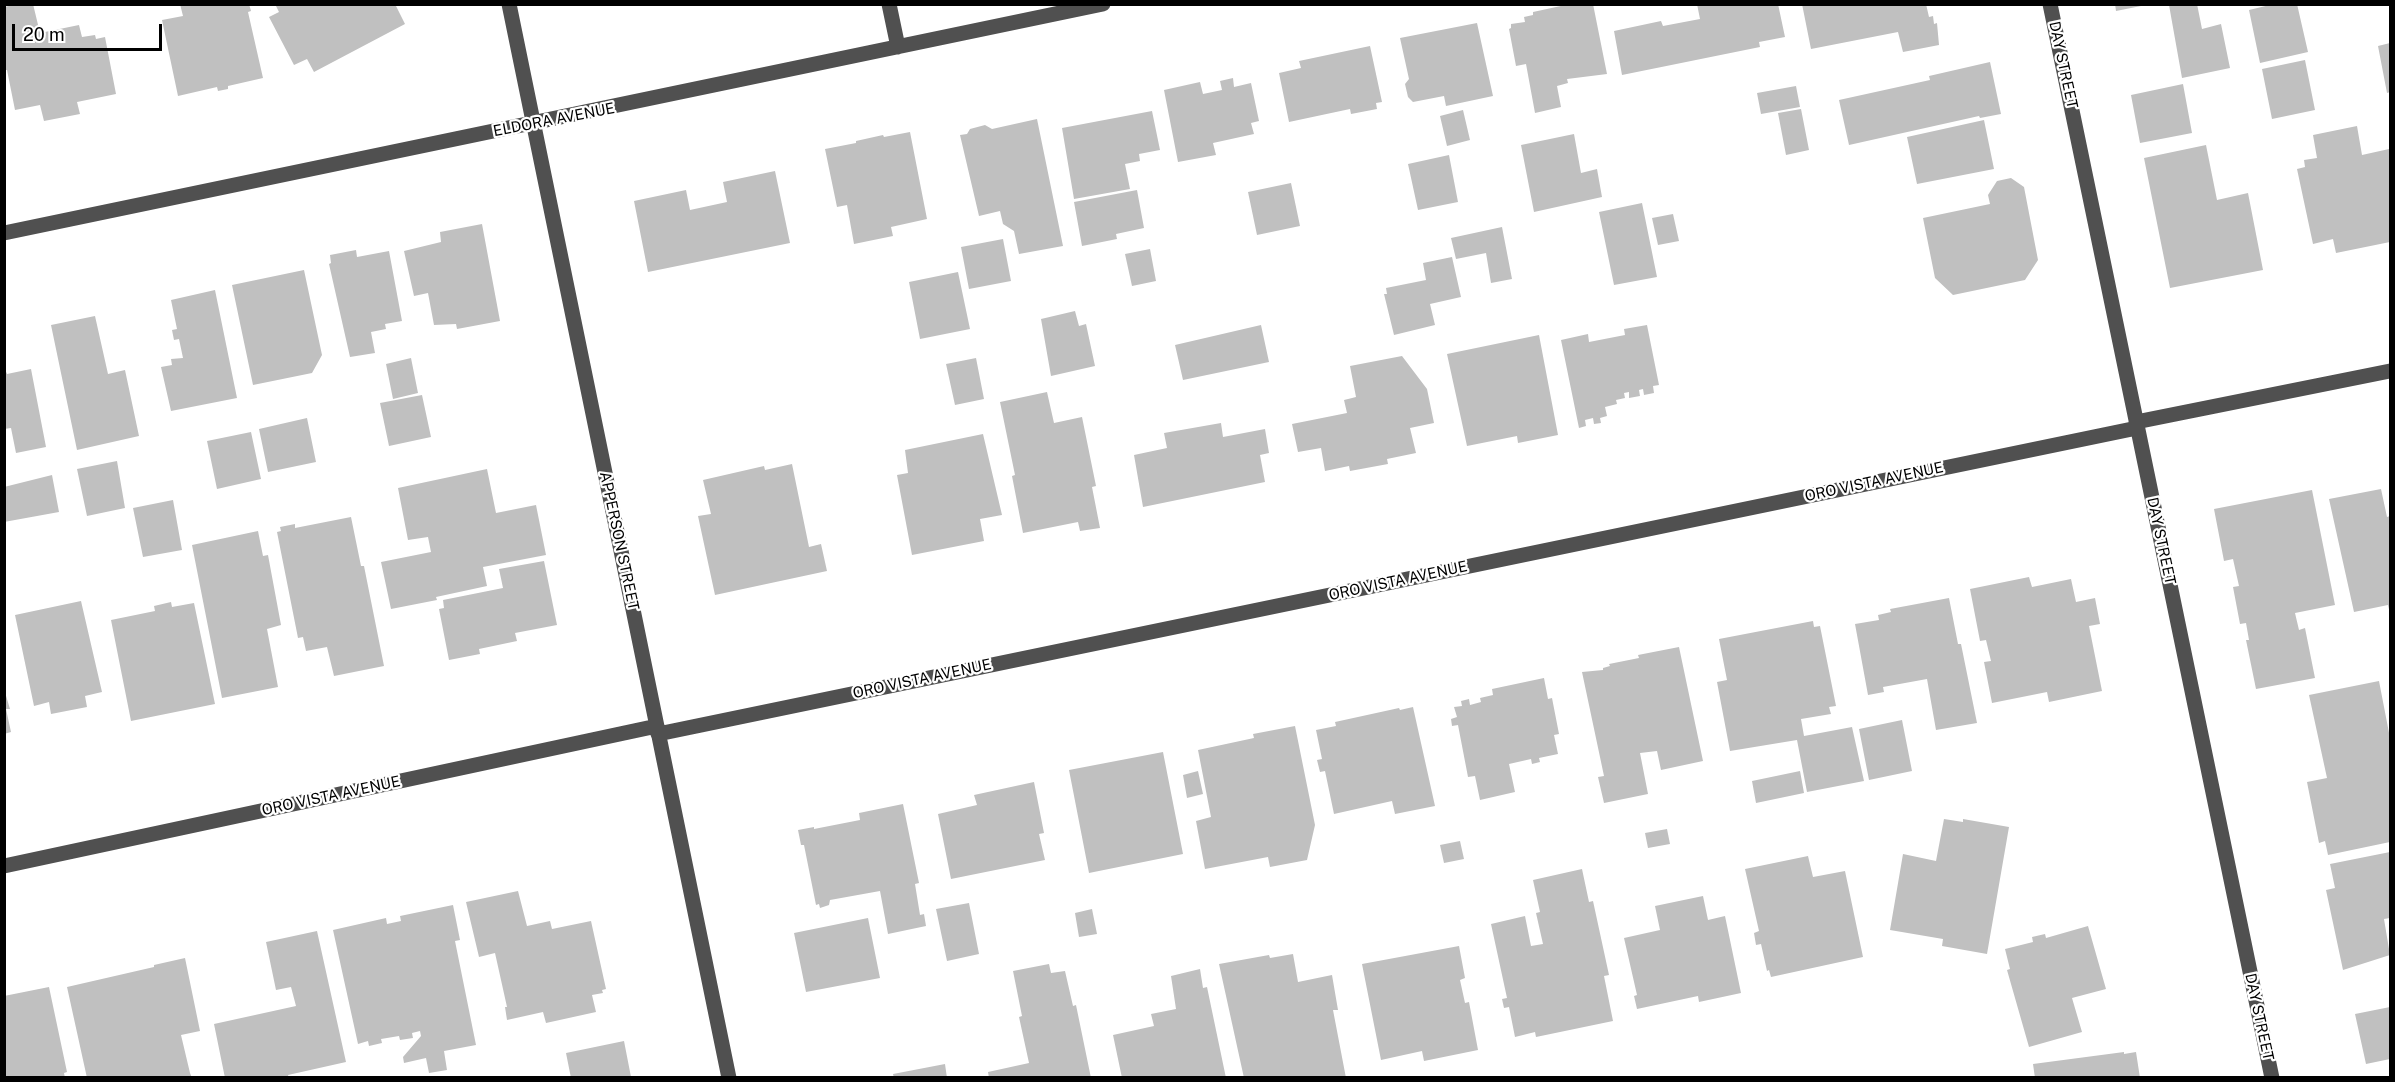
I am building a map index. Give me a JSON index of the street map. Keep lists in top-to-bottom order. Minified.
{"streets":{"street":["DAY STREET","ELDORA AVENUE","ORO VISTA AVENUE","APPERSON STREET"]},"crossings":[["DAY STREET","ORO VISTA AVENUE"],["ELDORA AVENUE","APPERSON STREET"],["ORO VISTA AVENUE","APPERSON STREET"]],"scale_bar":"20 m"}
